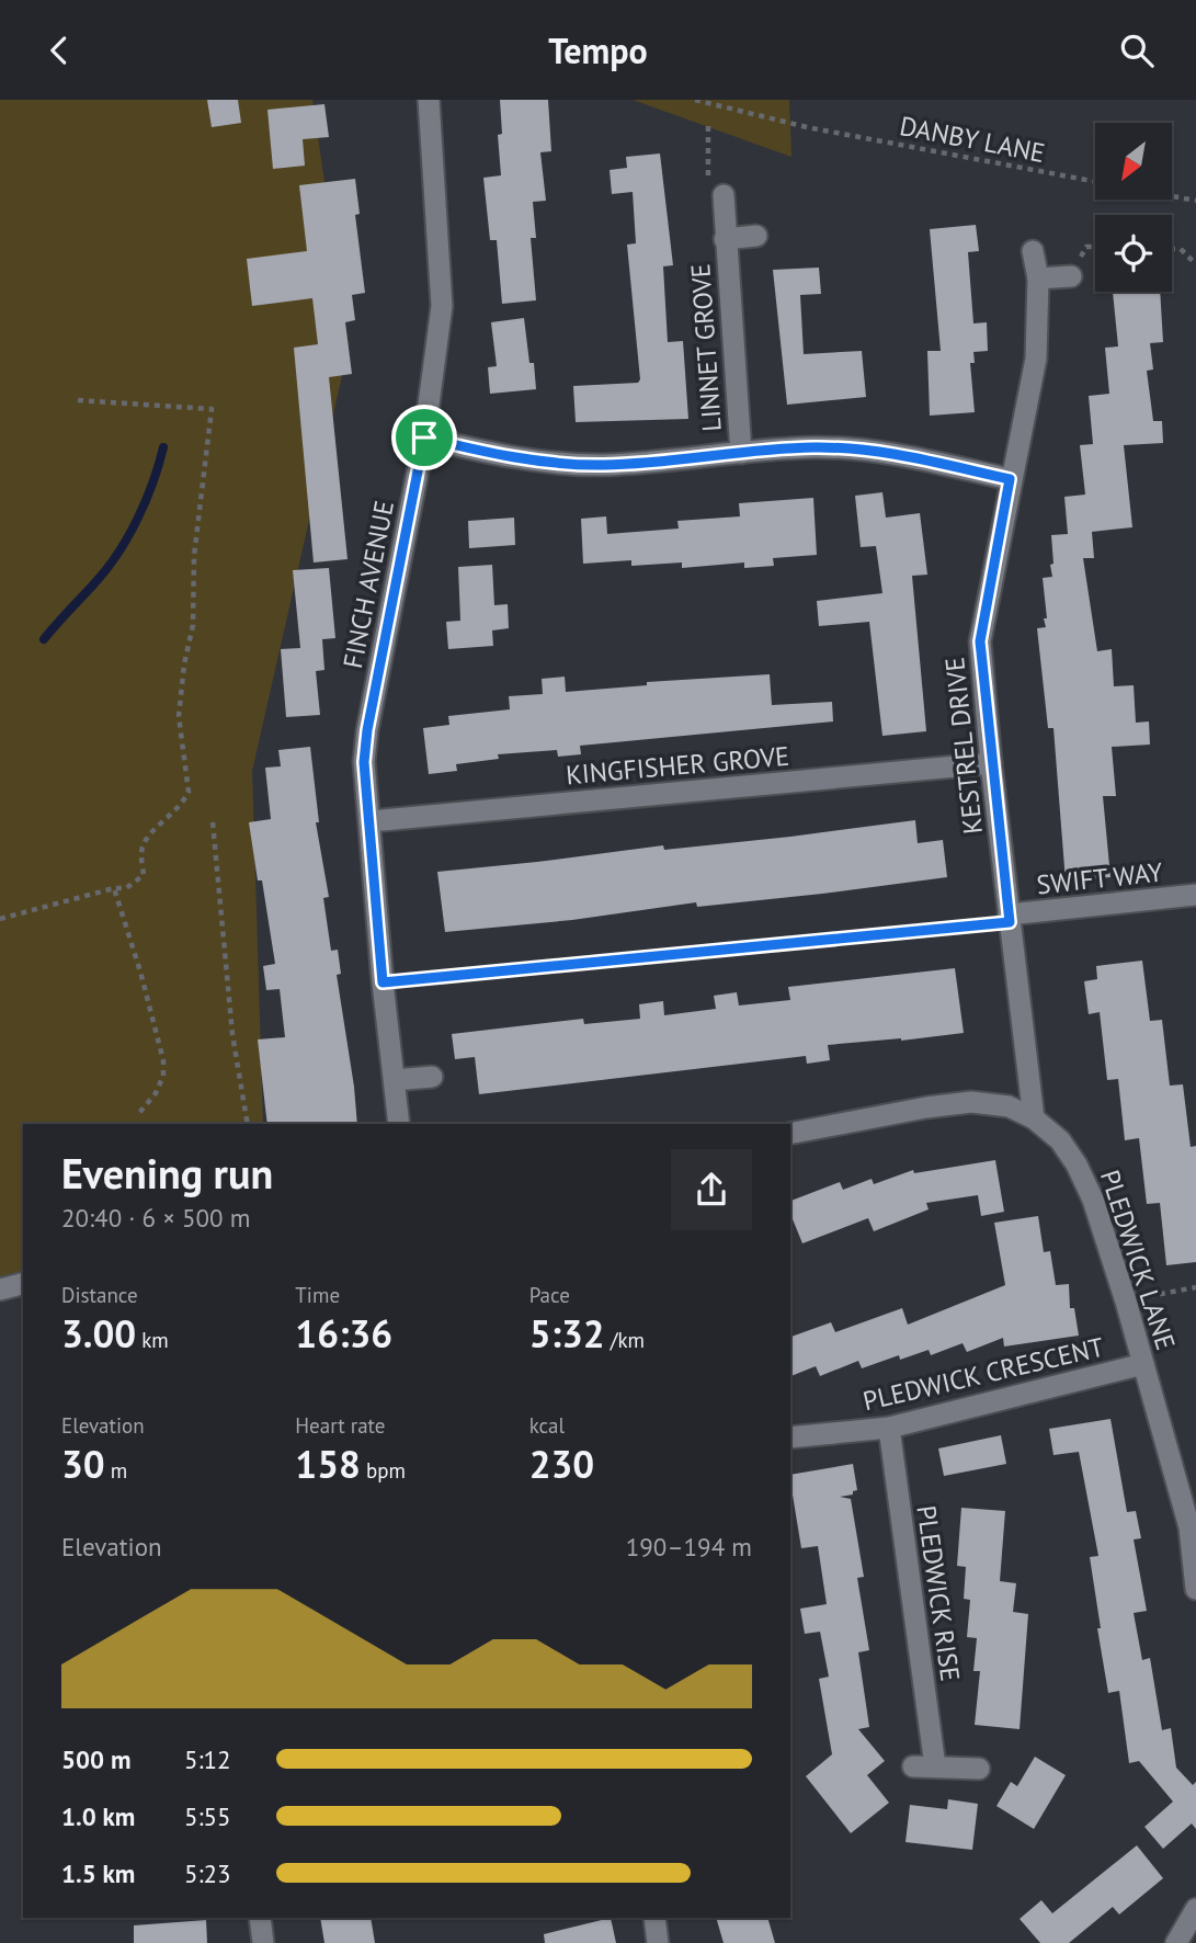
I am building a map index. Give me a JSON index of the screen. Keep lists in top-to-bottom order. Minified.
{"streets":{"street":["LINNET GROVE","FINCH AVENUE","KESTREL DRIVE","KINGFISHER GROVE","SWIFT WAY","PLEDWICK LANE","PLEDWICK CRESCENT","PLEDWICK RISE"],"path":["DANBY LANE"]},"crossings":[["LINNET GROVE","FINCH AVENUE"],["LINNET GROVE","KESTREL DRIVE"],["FINCH AVENUE","KINGFISHER GROVE"],["KESTREL DRIVE","KINGFISHER GROVE"],["KESTREL DRIVE","SWIFT WAY"],["KESTREL DRIVE","PLEDWICK LANE"],["PLEDWICK LANE","PLEDWICK CRESCENT"],["PLEDWICK CRESCENT","PLEDWICK RISE"]],"north":"bottom left","page":{"header":"Tempo","heading":["Evening run","20:40 · 6 × 500 m"],"stats":[["Distance","3.00 km"],["Time","16:36"],["Pace","5:32 /km"],["Elevation","30 m"],["Heart rate","158 bpm"],["kcal","230"]],"chart":["Elevation","190–194 m"],"list":[{"name":"500 m","note":"5:12"},{"name":"1.0 km","note":"5:55"},{"name":"1.5 km","note":"5:23"}]}}
